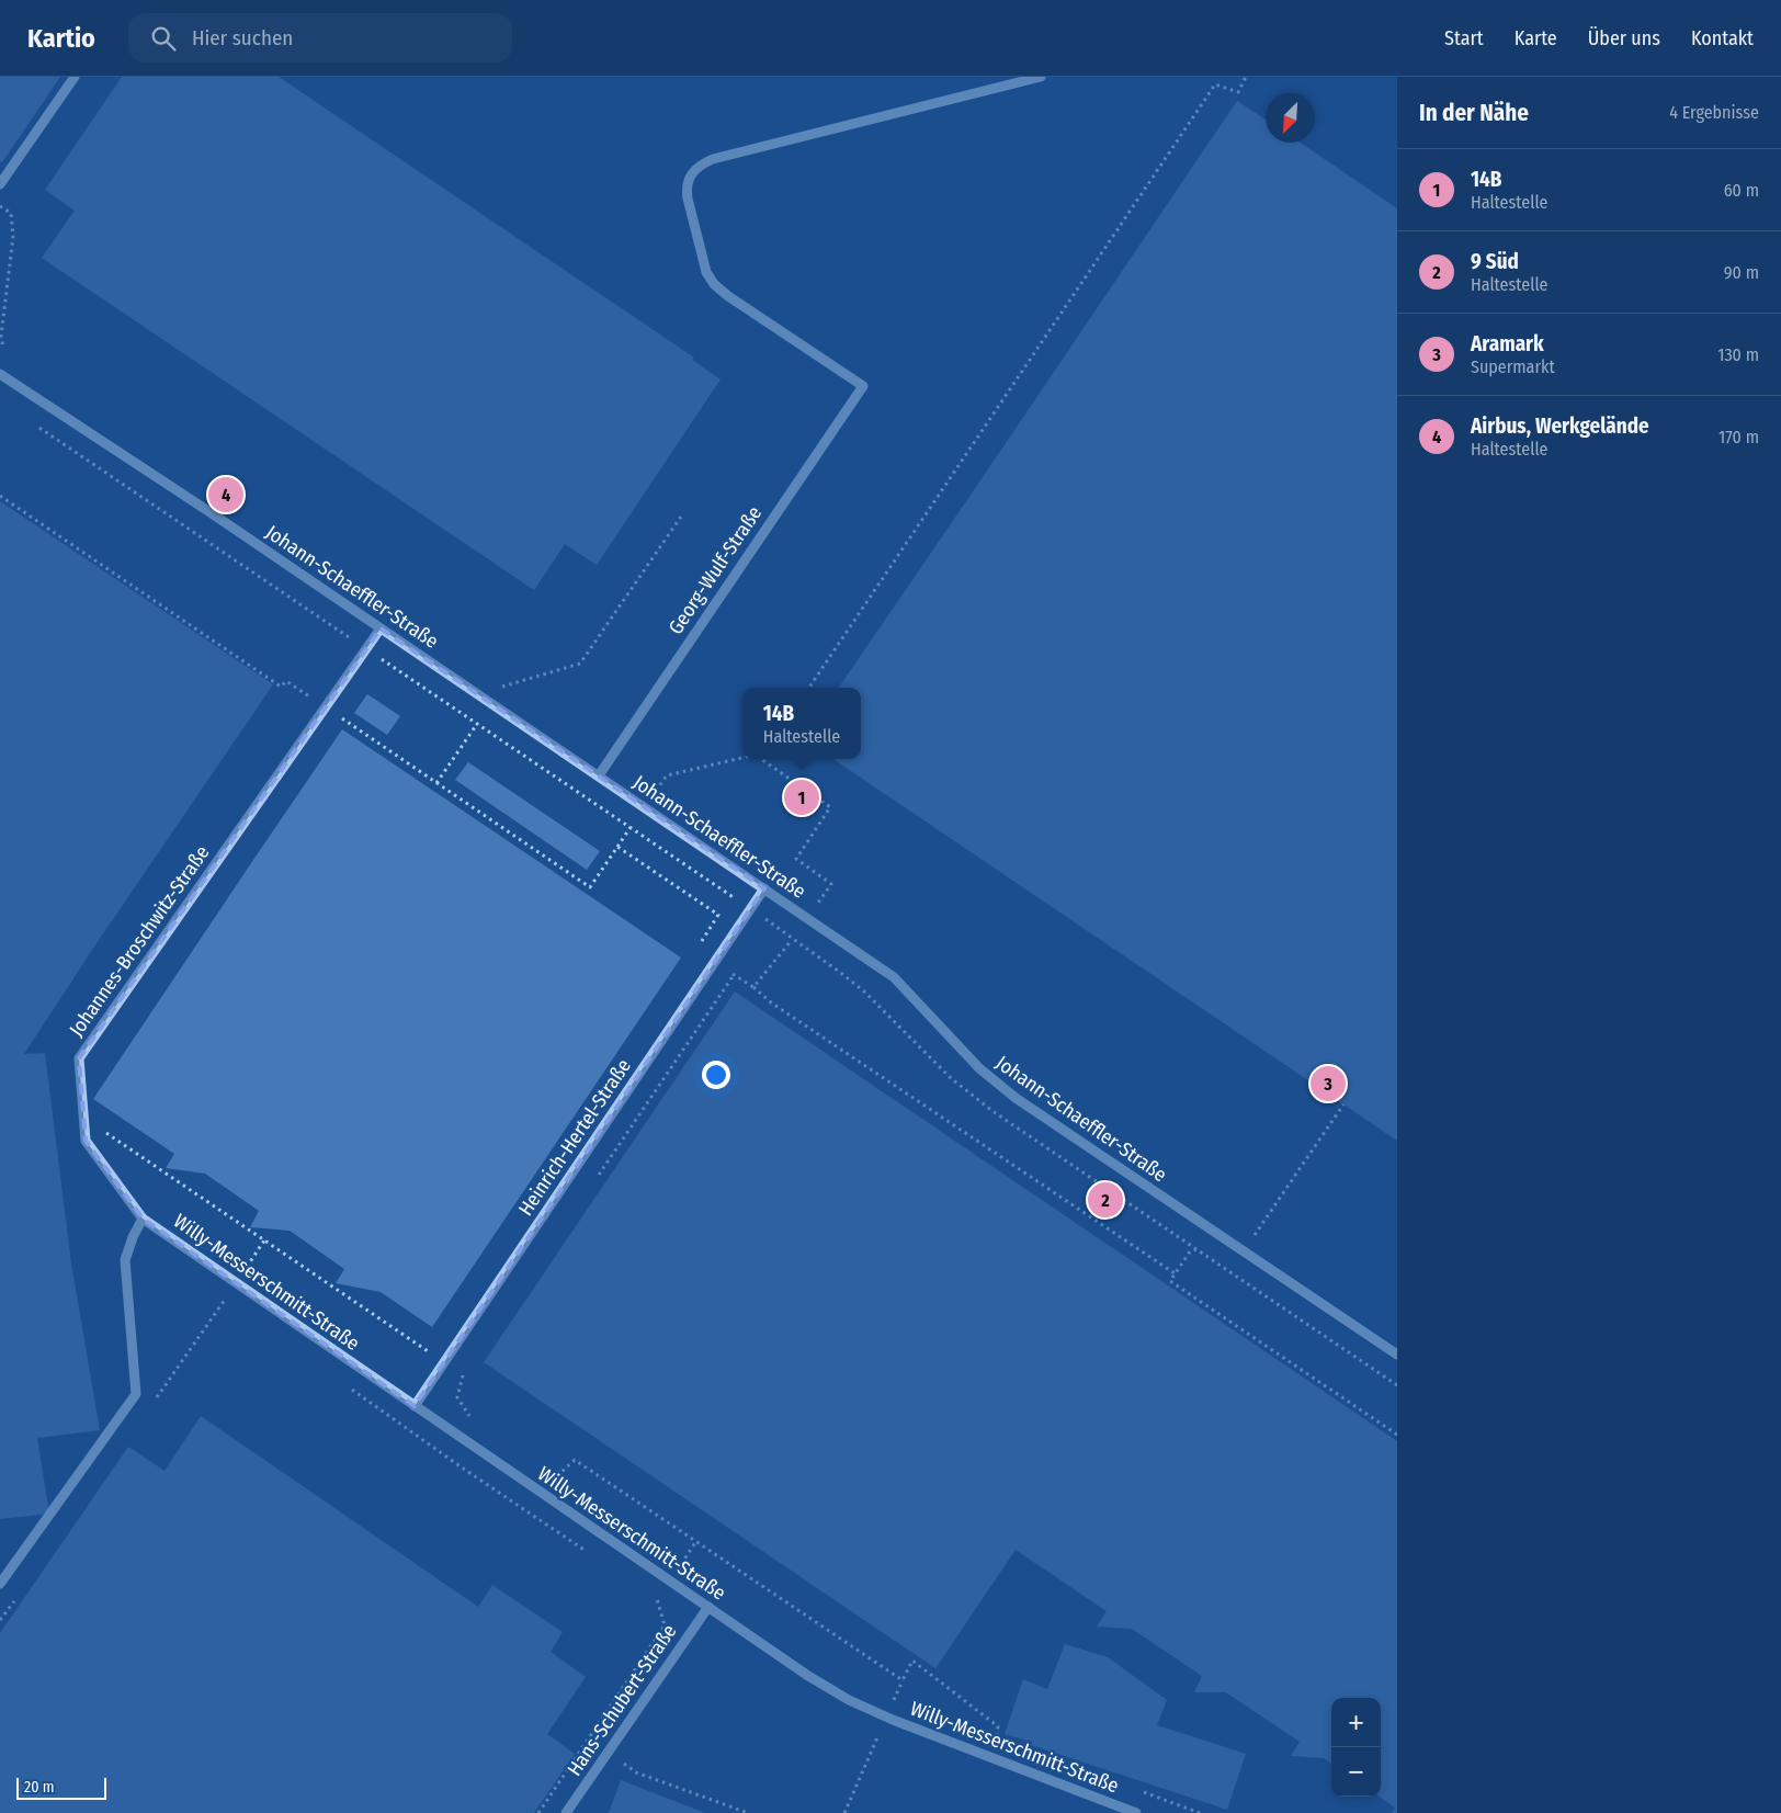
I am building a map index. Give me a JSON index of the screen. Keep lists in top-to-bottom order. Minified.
{"streets":{"street":["Georg-Wulf-Straße","Johann-Schaeffler-Straße","Johannes-Broschwitz-Straße","Heinrich-Hertel-Straße","Willy-Messerschmitt-Straße","Hans-Schubert-Straße"]},"crossings":[["Georg-Wulf-Straße","Johann-Schaeffler-Straße"],["Johann-Schaeffler-Straße","Johannes-Broschwitz-Straße"],["Johann-Schaeffler-Straße","Heinrich-Hertel-Straße"],["Johannes-Broschwitz-Straße","Willy-Messerschmitt-Straße"],["Heinrich-Hertel-Straße","Willy-Messerschmitt-Straße"],["Willy-Messerschmitt-Straße","Hans-Schubert-Straße"]],"scale_bar":"20 m","north":"bottom left","page":{"header":"Kartio","search":"Hier suchen","nav":["Start","Karte","Über uns","Kontakt"],"heading":["In der Nähe","4 Ergebnisse"],"list":[{"mark":"1","name":"14B","note":"Haltestelle","value":"60 m"},{"mark":"2","name":"9 Süd","note":"Haltestelle","value":"90 m"},{"mark":"3","name":"Aramark","note":"Supermarkt","value":"130 m"},{"mark":"4","name":"Airbus, Werkgelände","note":"Haltestelle","value":"170 m"}],"pins":["4","1","3","2"],"popup":["14B","Haltestelle"],"map_buttons":["+","−"],"scale":"20 m"}}
